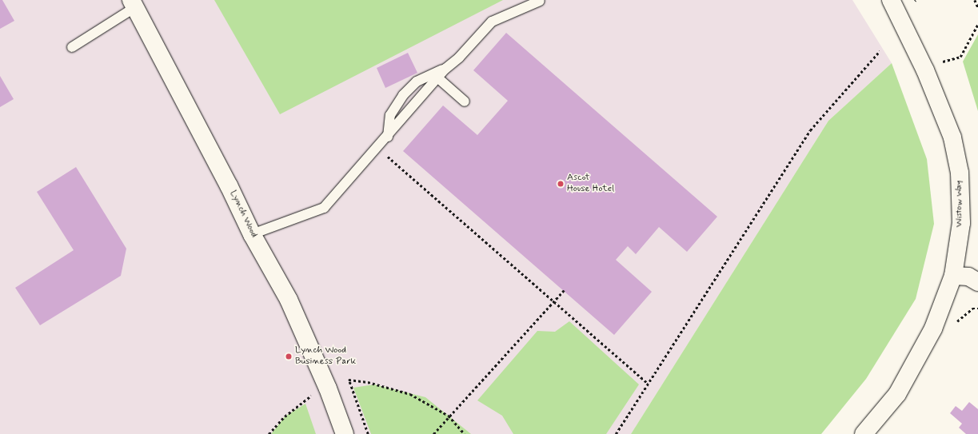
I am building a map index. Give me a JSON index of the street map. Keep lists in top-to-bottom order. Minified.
{"streets":{"street":["Wistow Way","Lynch Wood"]},"places":["Ascot House Hotel","Lynch Wood Business Park"]}
